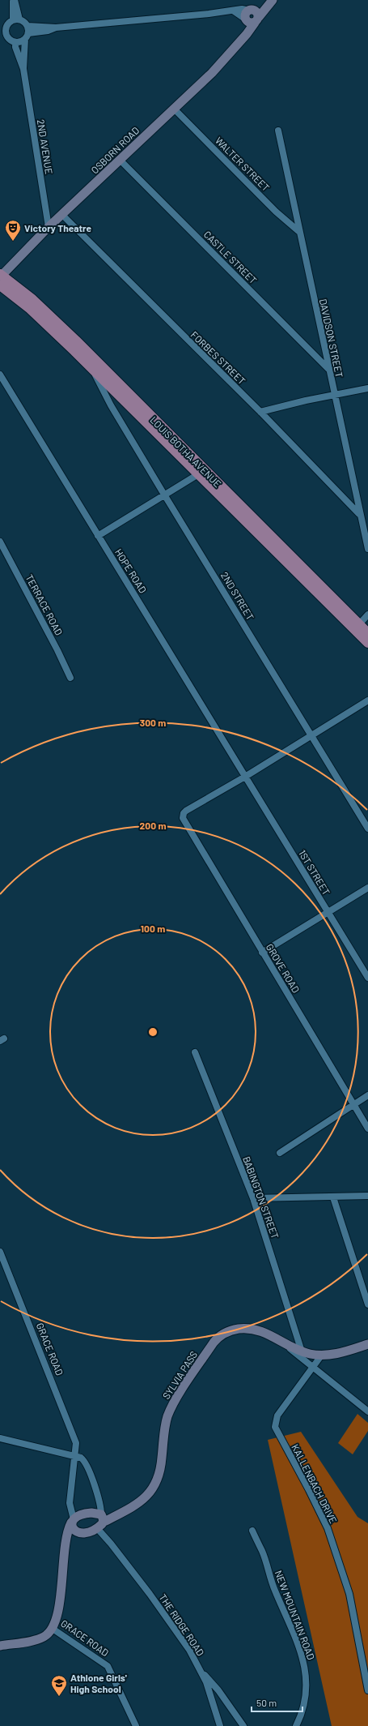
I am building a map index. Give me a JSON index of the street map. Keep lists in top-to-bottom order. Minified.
{"streets":{"main road":["OSBORN ROAD","LOUIS BOTHA AVENUE","GRACE ROAD","SYLVIA PASS"],"street":["2ND AVENUE","WALTER STREET","CASTLE STREET","DAVIDSON STREET","FORBES STREET","HOPE ROAD","2ND STREET","TERRACE ROAD","1ST STREET","GROVE ROAD","BABINGTON STREET","KALLENBACH DRIVE","NEW MOUNTAIN ROAD","THE RIDGE ROAD"]},"crossings":[["2ND AVENUE","OSBORN ROAD"],["OSBORN ROAD","WALTER STREET"],["OSBORN ROAD","CASTLE STREET"],["OSBORN ROAD","FORBES STREET"],["OSBORN ROAD","LOUIS BOTHA AVENUE"],["WALTER STREET","DAVIDSON STREET"],["CASTLE STREET","DAVIDSON STREET"],["DAVIDSON STREET","FORBES STREET"],["LOUIS BOTHA AVENUE","2ND STREET"],["HOPE ROAD","1ST STREET"],["HOPE ROAD","GROVE ROAD"],["1ST STREET","GROVE ROAD"],["BABINGTON STREET","SYLVIA PASS"],["GRACE ROAD","SYLVIA PASS"],["SYLVIA PASS","KALLENBACH DRIVE"],["SYLVIA PASS","THE RIDGE ROAD"]],"places":{"theatre":["Victory Theatre"],"school or university":["Athlone Girls' High School"]},"scale_bar":"50 m","rings":["300 m","200 m","100 m"]}
